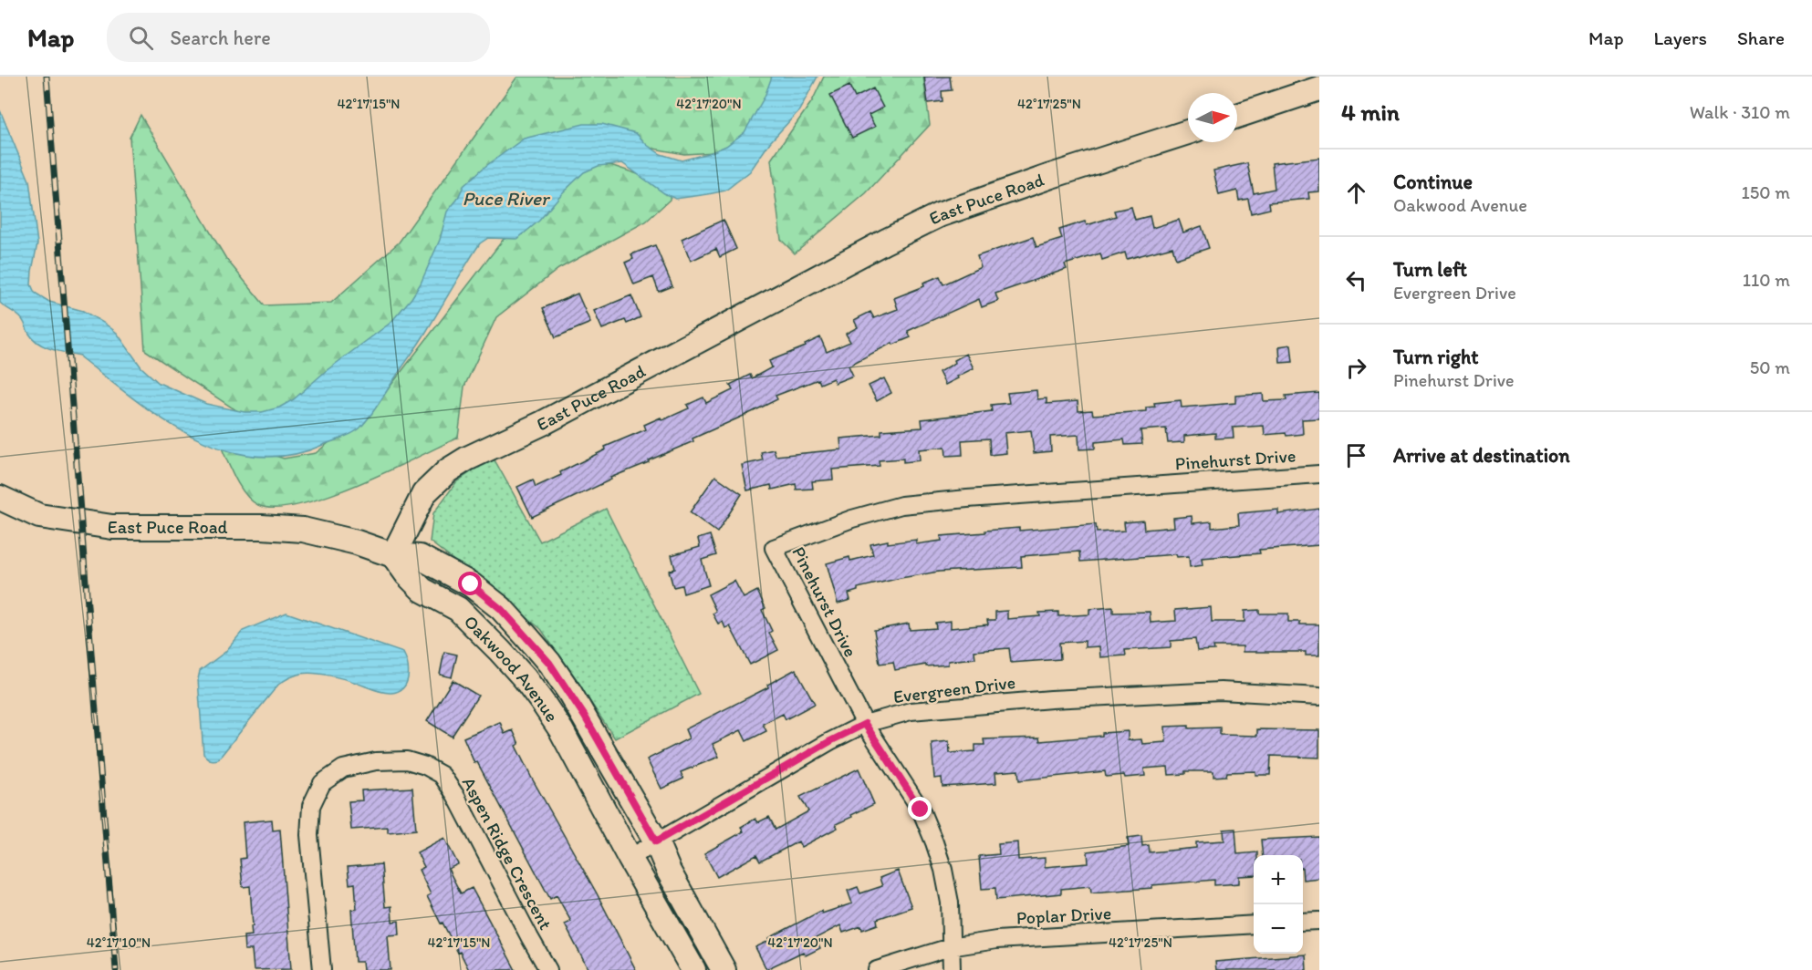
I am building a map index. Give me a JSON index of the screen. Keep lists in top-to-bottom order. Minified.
{"streets":{"main road":["East Puce Road","Oakwood Avenue"],"street":["Pinehurst Drive","Evergreen Drive","Aspen Ridge Crescent","Poplar Drive"]},"crossings":[["East Puce Road","Oakwood Avenue"],["Pinehurst Drive","Evergreen Drive"],["Pinehurst Drive","Poplar Drive"],["Oakwood Avenue","Evergreen Drive"]],"water":["Puce River"],"north":"right","page":{"header":"Map","search":"Search here","nav":["Map","Layers","Share"],"heading":["4 min","Walk · 310 m"],"list":[["Continue","Oakwood Avenue","150 m"],["Turn left","Evergreen Drive","110 m"],["Turn right","Pinehurst Drive","50 m"],"Arrive at destination"],"map_buttons":["+","−"]},"coordinates":["42°17'15\"N","42°17'20\"N","42°17'25\"N","42°17'10\"N"]}
